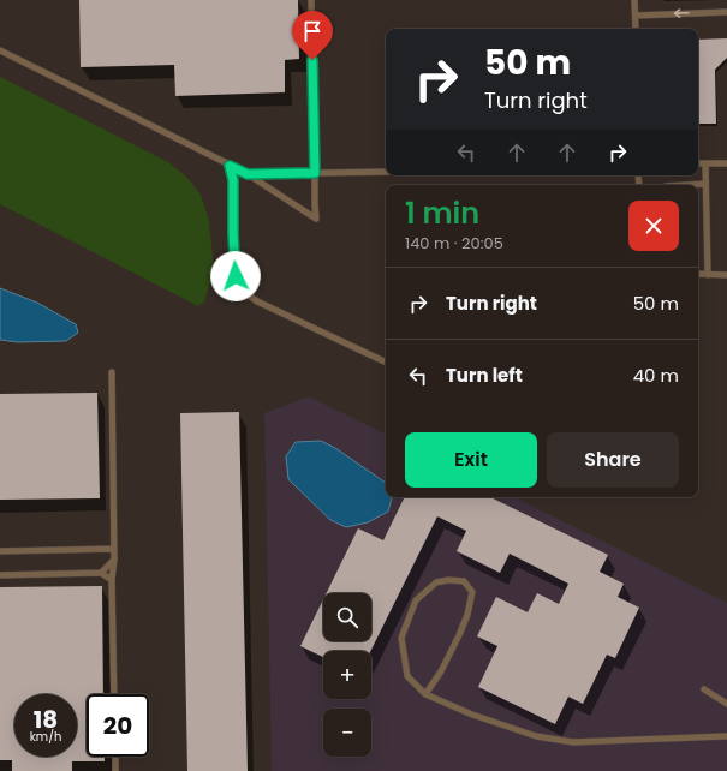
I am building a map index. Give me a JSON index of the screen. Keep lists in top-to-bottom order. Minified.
{"page":{"turn":["50 m","Turn right"],"heading":["1 min","140 m · 20:05"],"list":[{"name":"Turn right","value":"50 m"},{"name":"Turn left","value":"40 m"}],"buttons":["Exit","Share"],"map_buttons":["+","−"],"speed":"18 km/h","limit":"20"}}
